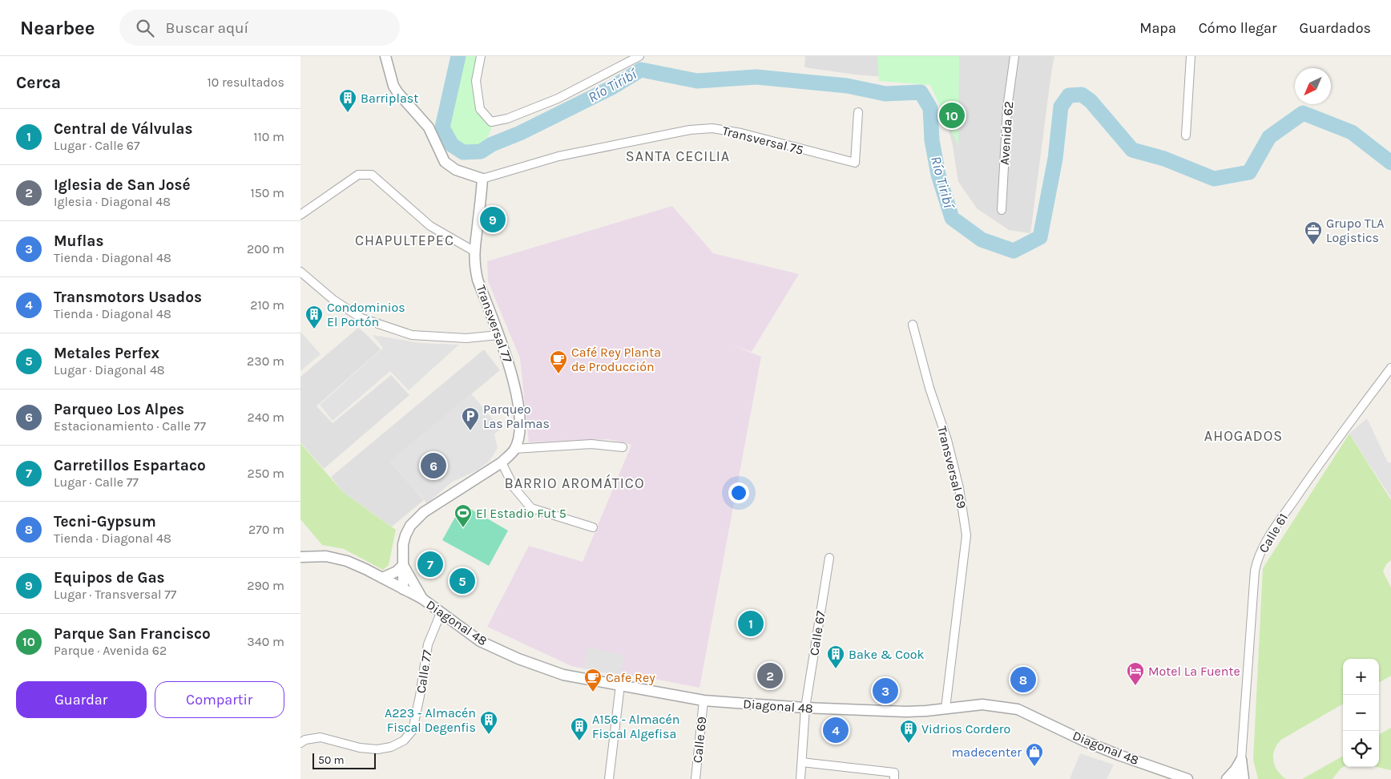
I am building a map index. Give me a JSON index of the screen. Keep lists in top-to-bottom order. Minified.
{"streets":{"street":["Avenida 62","Transversal 75","Transversal 77","Transversal 69","Calle 61","Diagonal 48","Calle 67","Calle 77","Calle 69"]},"crossings":[["Transversal 75","Transversal 77"],["Transversal 69","Diagonal 48"],["Diagonal 48","Calle 67"],["Diagonal 48","Calle 77"],["Diagonal 48","Calle 69"]],"districts":["SANTA CECILIA","CHAPULTEPEC","AHOGADOS","BARRIO AROMÁTICO"],"water":["Río Tiribí"],"places":{"building":["Barriplast","Condominios El Portón","Bake & Cook","A223 - Almacén Fiscal Degenfis","A156 - Almacén Fiscal Algefisa","Vidrios Cordero"],"office":["Grupo TLA Logistics"],"cafe":["Café Rey Planta de Producción","Cafe Rey"],"parking":["Parqueo Las Palmas"],"sports":["El Estadio Fut 5"],"hotel":["Motel La Fuente"],"shop":["madecenter"]},"scale_bar":"50 m","north":"bottom left","page":{"header":"Nearbee","search":"Buscar aquí","nav":["Mapa","Cómo llegar","Guardados"],"heading":["Cerca","10 resultados"],"pins":["10","9","6","7","5","1","2","8","3","4"],"list":[{"mark":"1","name":"Central de Válvulas","note":"Lugar · Calle 67","value":"110 m"},{"mark":"2","name":"Iglesia de San José","note":"Iglesia · Diagonal 48","value":"150 m"},{"mark":"3","name":"Muflas","note":"Tienda · Diagonal 48","value":"200 m"},{"mark":"4","name":"Transmotors Usados","note":"Tienda · Diagonal 48","value":"210 m"},{"mark":"5","name":"Metales Perfex","note":"Lugar · Diagonal 48","value":"230 m"},{"mark":"6","name":"Parqueo Los Alpes","note":"Estacionamiento · Calle 77","value":"240 m"},{"mark":"7","name":"Carretillos Espartaco","note":"Lugar · Calle 77","value":"250 m"},{"mark":"8","name":"Tecni-Gypsum","note":"Tienda · Diagonal 48","value":"270 m"},{"mark":"9","name":"Equipos de Gas","note":"Lugar · Transversal 77","value":"290 m"},{"mark":"10","name":"Parque San Francisco","note":"Parque · Avenida 62","value":"340 m"}],"map_buttons":["+","−"],"buttons":["Guardar","Compartir"],"scale":"50 m"}}
